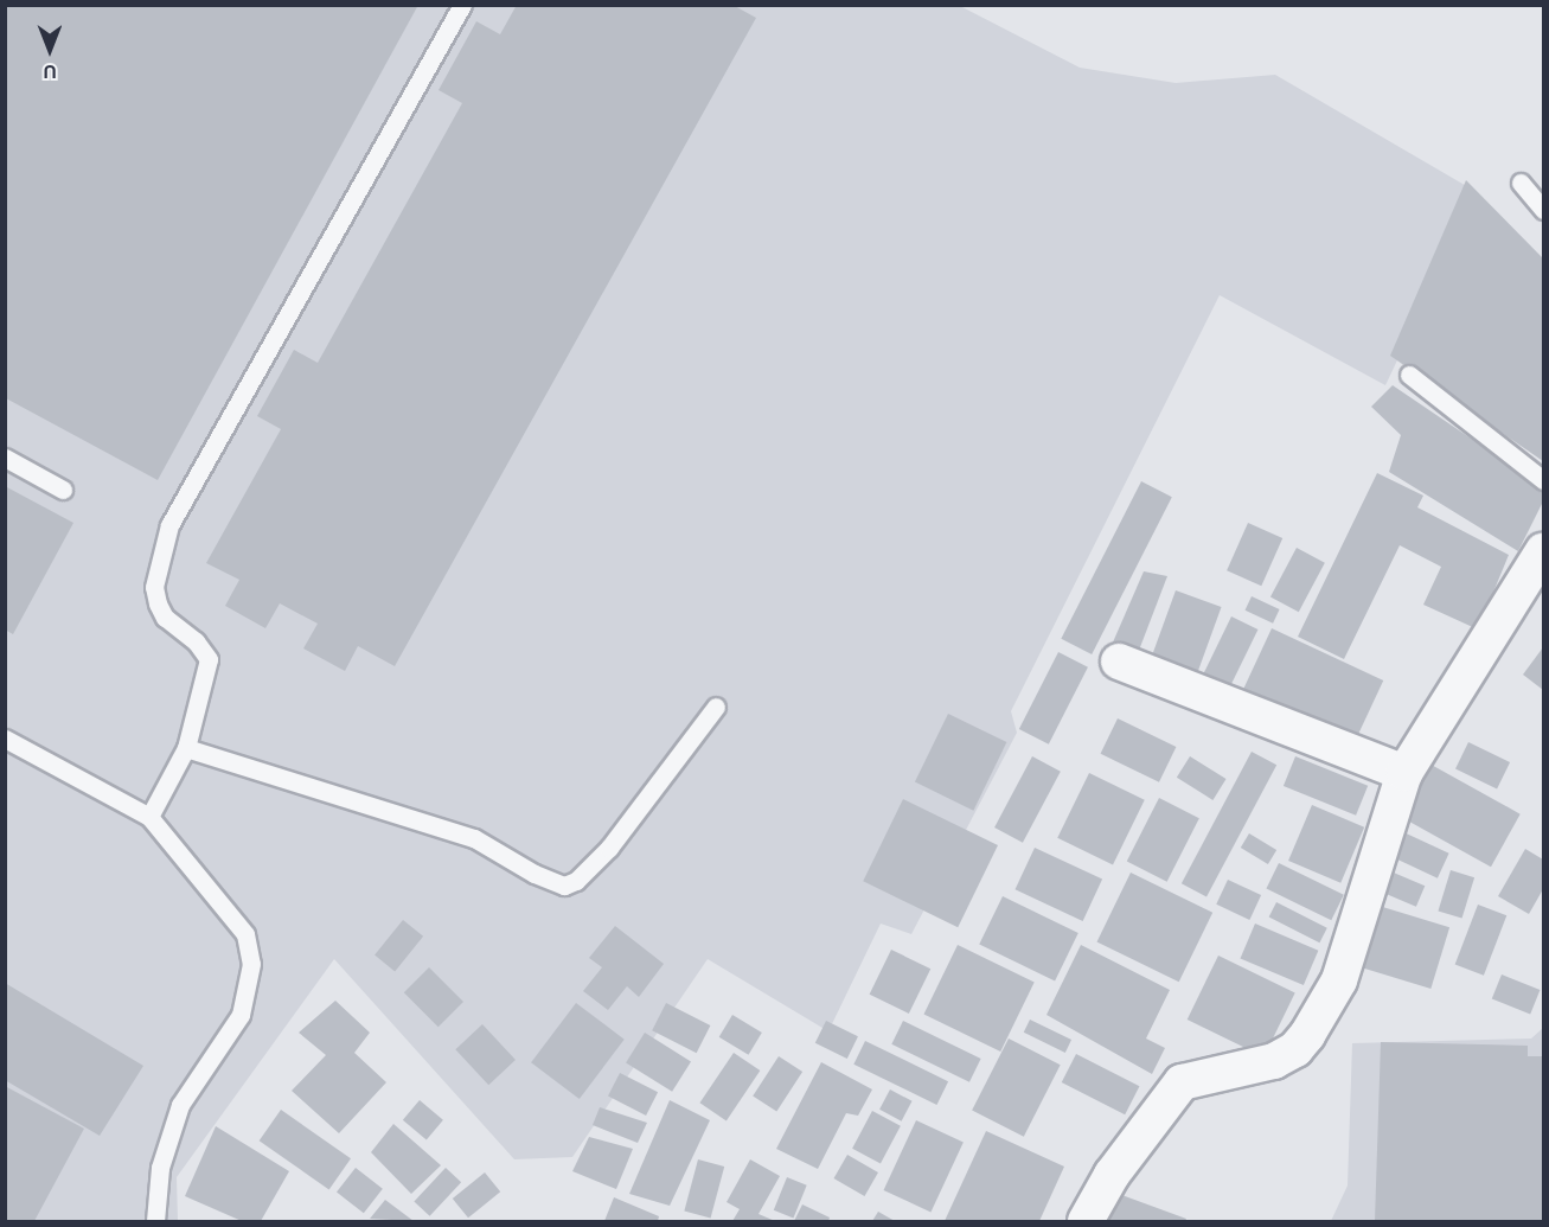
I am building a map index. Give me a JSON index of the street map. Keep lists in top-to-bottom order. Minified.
{"north":"bottom"}
